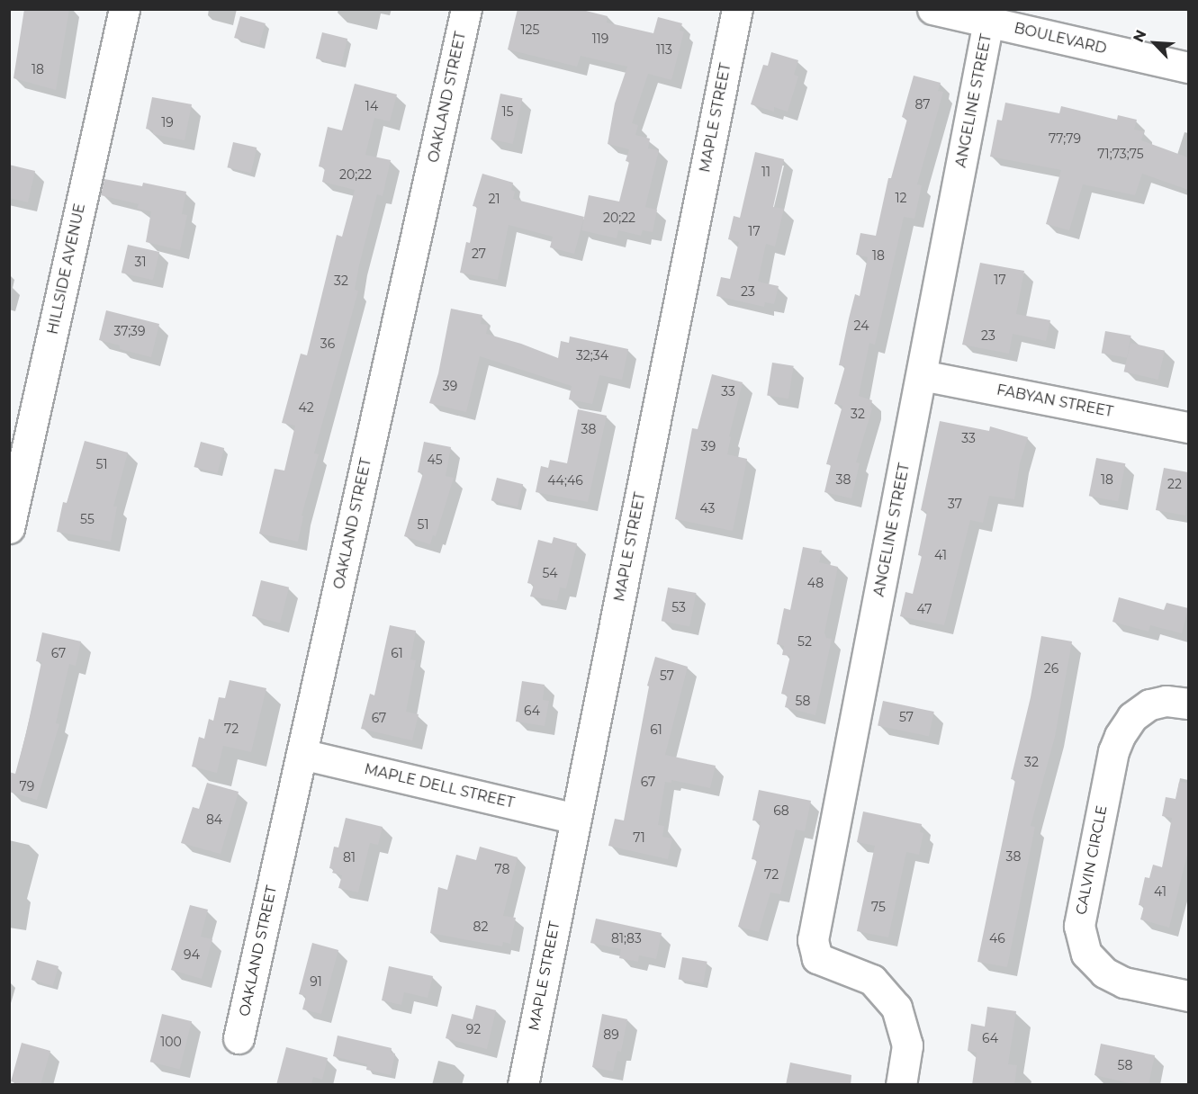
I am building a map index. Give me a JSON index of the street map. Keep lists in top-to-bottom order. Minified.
{"streets":{"street":["BOULEVARD","OAKLAND STREET","ANGELINE STREET","MAPLE STREET","HILLSIDE AVENUE","FABYAN STREET","MAPLE DELL STREET","CALVIN CIRCLE"]},"crossings":[["BOULEVARD","ANGELINE STREET"],["OAKLAND STREET","MAPLE DELL STREET"],["ANGELINE STREET","FABYAN STREET"],["MAPLE STREET","MAPLE DELL STREET"]],"house_numbers":["125","119","113","18","87","14","15","19","77;79","71;73;75","11","20;22","12","21","20;22","17","27","18","31","17","32","23","24","37;39","23","36","32;34","39","33","42","32","38","33","39","45","51","38","18","44;46","22","37","43","55","51","41","54","48","53","47","52","67","61","26","57","58","64","57","67","72","61","32","67","79","68","84","71","38","81","78","72","41","75","82","81;83","46","94","91","92","89","64","100","58"],"north":"top left"}
